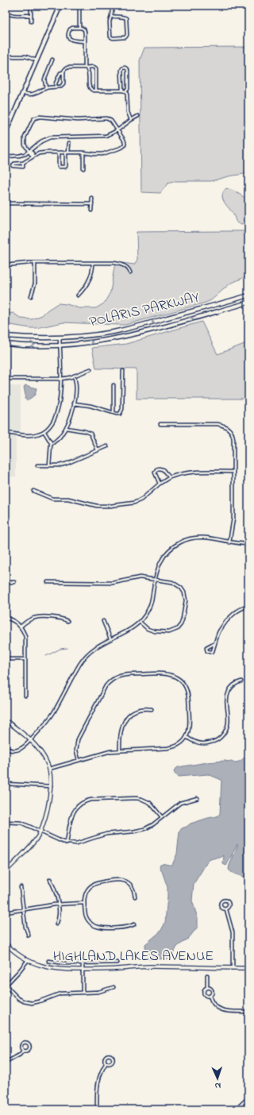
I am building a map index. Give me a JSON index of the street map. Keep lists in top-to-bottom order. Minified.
{"streets":{"main road":["POLARIS PARKWAY"],"street":["HIGHLAND LAKES AVENUE"]},"north":"bottom"}
